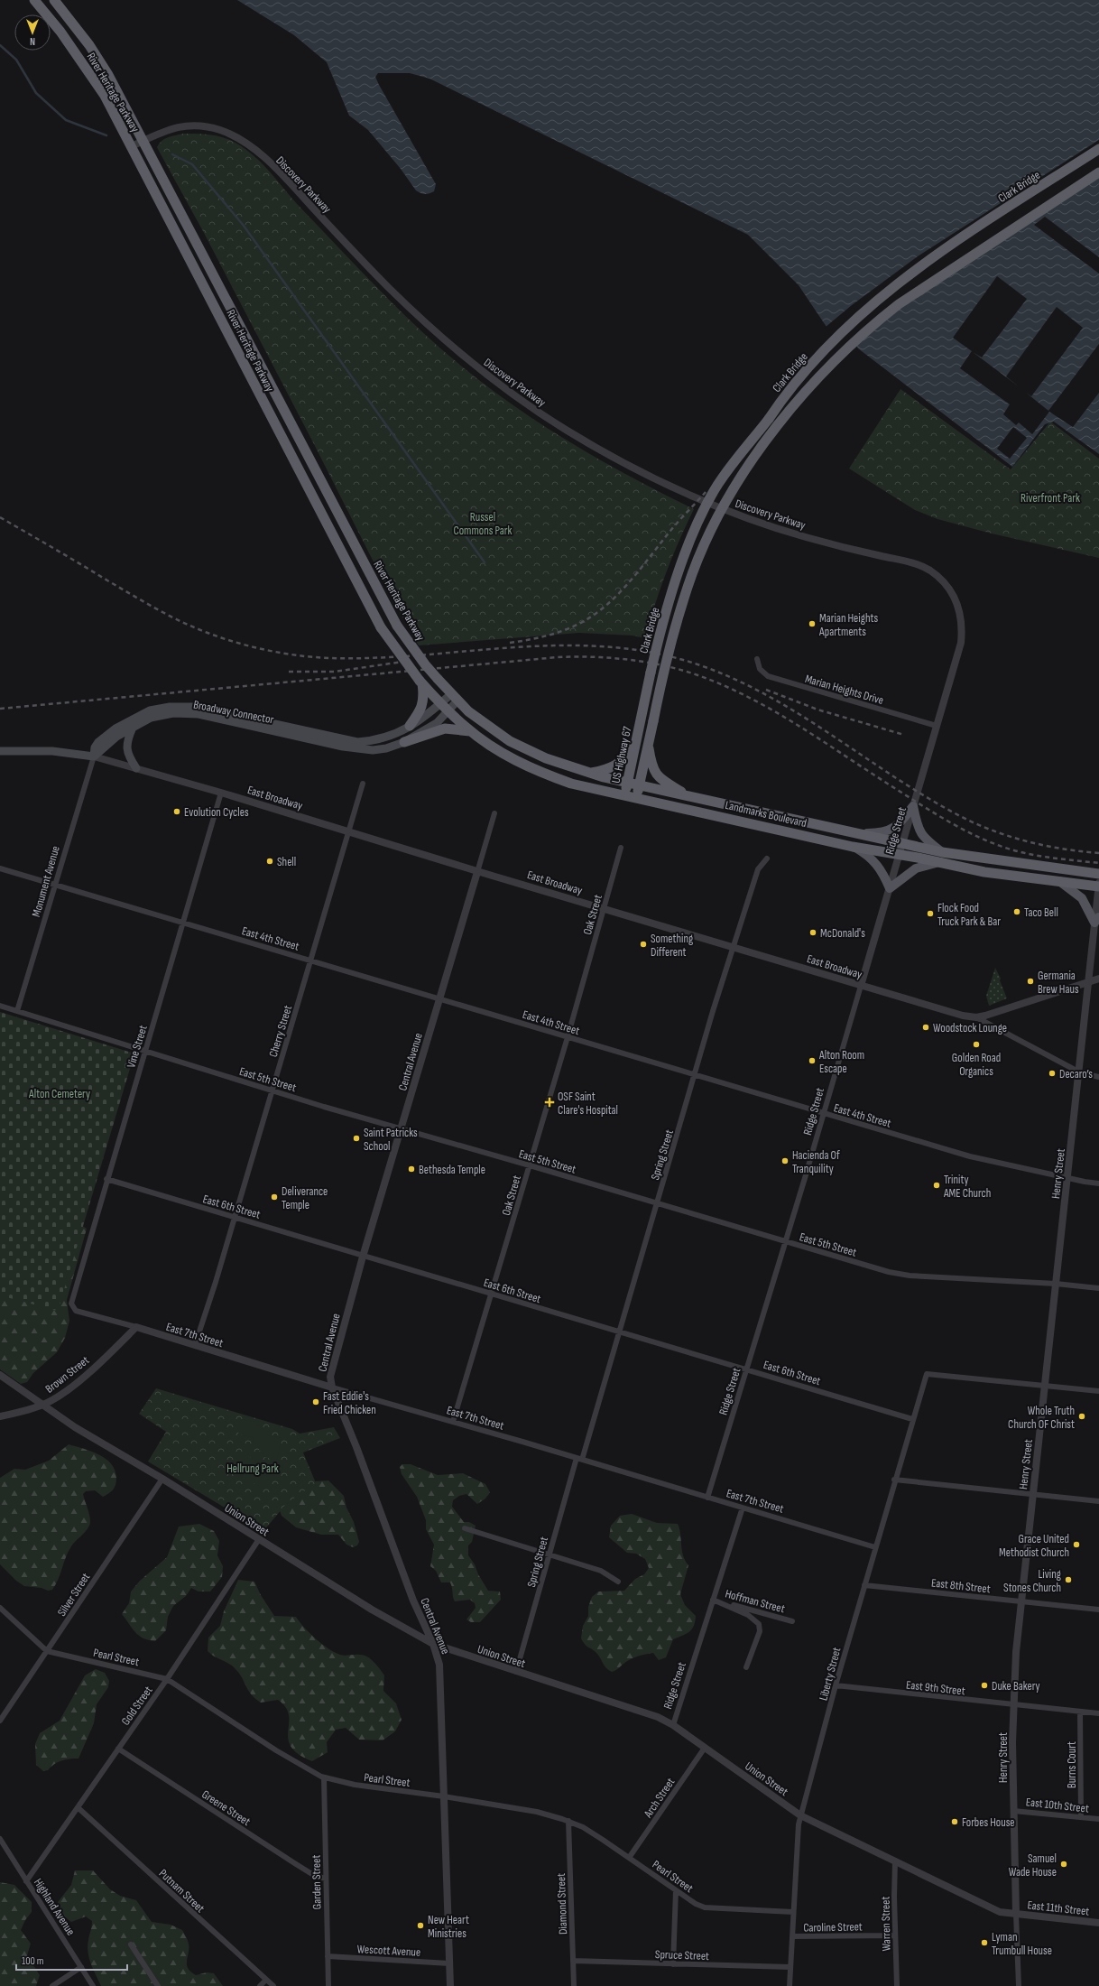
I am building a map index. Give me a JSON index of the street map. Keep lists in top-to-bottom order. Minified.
{"streets":{"highway":["River Heritage Parkway","Clark Bridge","US Highway 67","Landmarks Boulevard"],"main road":["Broadway Connector","East Broadway"],"street":["Discovery Parkway","Marian Heights Drive","Ridge Street","Monument Avenue","Oak Street","East 4th Street","Cherry Street","Vine Street","Central Avenue","East 5th Street","Spring Street","Henry Street","East 6th Street","East 7th Street","Brown Street","Union Street","East 8th Street","Silver Street","Hoffman Street","Pearl Street","Liberty Street","East 9th Street","Gold Street","Burns Court","Arch Street","East 10th Street","Greene Street","Garden Street","Putnam Street","Diamond Street","Highland Avenue","East 11th Street","Warren Street","Caroline Street","Wescott Avenue","Spruce Street"]},"crossings":[["River Heritage Parkway","Discovery Parkway"],["River Heritage Parkway","Broadway Connector"],["River Heritage Parkway","Landmarks Boulevard"],["Discovery Parkway","Ridge Street"],["Clark Bridge","US Highway 67"],["Clark Bridge","Landmarks Boulevard"],["Marian Heights Drive","Ridge Street"],["Broadway Connector","East Broadway"],["Broadway Connector","Landmarks Boulevard"],["Broadway Connector","Monument Avenue"],["US Highway 67","Landmarks Boulevard"],["East Broadway","Ridge Street"],["East Broadway","Monument Avenue"],["East Broadway","Oak Street"],["East Broadway","Cherry Street"],["East Broadway","Vine Street"],["East Broadway","Central Avenue"],["East Broadway","Spring Street"],["East Broadway","Henry Street"],["Landmarks Boulevard","Ridge Street"],["Landmarks Boulevard","Henry Street"],["Ridge Street","East 4th Street"],["Ridge Street","East 5th Street"],["Ridge Street","East 6th Street"],["Ridge Street","East 7th Street"],["Ridge Street","Union Street"],["Ridge Street","Hoffman Street"],["Monument Avenue","East 4th Street"],["Monument Avenue","East 5th Street"],["Oak Street","East 4th Street"],["Oak Street","East 5th Street"],["Oak Street","East 6th Street"],["Oak Street","East 7th Street"],["East 4th Street","Cherry Street"],["East 4th Street","Vine Street"],["East 4th Street","Central Avenue"],["East 4th Street","Spring Street"],["East 4th Street","Henry Street"],["Cherry Street","East 5th Street"],["Cherry Street","East 6th Street"],["Cherry Street","East 7th Street"],["Vine Street","East 5th Street"],["Vine Street","East 6th Street"],["Vine Street","East 7th Street"],["Central Avenue","East 5th Street"],["Central Avenue","East 6th Street"],["Central Avenue","East 7th Street"],["Central Avenue","Union Street"],["Central Avenue","Pearl Street"],["Central Avenue","Wescott Avenue"],["East 5th Street","Spring Street"],["East 5th Street","Henry Street"],["Spring Street","East 6th Street"],["Spring Street","East 7th Street"],["Spring Street","Union Street"],["Henry Street","Union Street"],["Henry Street","East 8th Street"],["Henry Street","Liberty Street"],["Henry Street","East 9th Street"],["Henry Street","East 10th Street"],["Henry Street","East 11th Street"],["East 6th Street","Liberty Street"],["East 7th Street","Brown Street"],["East 7th Street","Liberty Street"],["Brown Street","Union Street"],["Union Street","Silver Street"],["Union Street","Liberty Street"],["Union Street","Gold Street"],["Union Street","Arch Street"],["Union Street","East 11th Street"],["Union Street","Warren Street"],["East 8th Street","Liberty Street"],["Silver Street","Pearl Street"],["Pearl Street","Liberty Street"],["Pearl Street","Gold Street"],["Pearl Street","Arch Street"],["Pearl Street","Garden Street"],["Pearl Street","Diamond Street"],["Liberty Street","East 9th Street"],["Liberty Street","Caroline Street"],["Liberty Street","Spruce Street"],["East 9th Street","Burns Court"],["Gold Street","Greene Street"],["Gold Street","Putnam Street"],["Gold Street","Highland Avenue"],["Burns Court","East 10th Street"],["Greene Street","Garden Street"],["Garden Street","Wescott Avenue"],["Diamond Street","Spruce Street"],["Warren Street","Caroline Street"]],"parks":["Riverfront Park","Russel Commons Park","Alton Cemetery","Hellrung Park"],"places":{"other":["Marian Heights Apartments","Evolution Cycles","Shell","Taco Bell","Flock Food Truck Park & Bar","McDonald's","Something Different","Germania Brew Haus","Woodstock Lounge","Golden Road Organics","Alton Room Escape","Decaro’s","Saint Patricks School","Hacienda Of Tranquility","Bethesda Temple","Trinity AME Church","Deliverance Temple","Fast Eddie's Fried Chicken","Whole Truth Church OF Christ","Grace United Methodist Church","Living Stones Church","Duke Bakery","Forbes House","Samuel Wade House","New Heart Ministries","Lyman Trumbull House"],"health":["OSF Saint Clare's Hospital"]},"scale_bar":"100 m","north":"bottom"}
